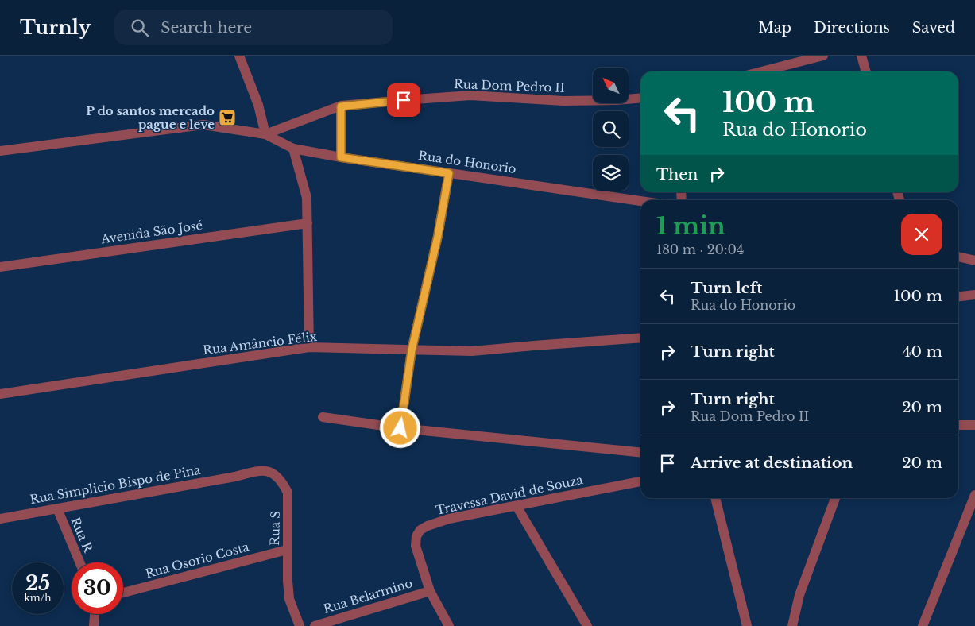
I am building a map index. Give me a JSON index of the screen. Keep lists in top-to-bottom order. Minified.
{"streets":{"street":["Rua Dom Pedro II","Rua do Honorio","Avenida São José","Rua Amâncio Félix","Rua Simplicio Bispo de Pina","Travessa David de Souza","Rua S","Rua R","Rua Osorio Costa","Rua Belarmino"]},"crossings":[["Rua Dom Pedro II","Rua do Honorio"],["Rua Simplicio Bispo de Pina","Rua S"],["Rua Simplicio Bispo de Pina","Rua R"],["Travessa David de Souza","Rua Belarmino"],["Rua S","Rua Osorio Costa"]],"places":{"supermarket":["P do santos mercado pague e leve"]},"north":"top left","page":{"header":"Turnly","search":"Search here","nav":["Map","Directions","Saved"],"turn":["100 m","Rua do Honorio"],"then":"Then","heading":["1 min","180 m · 20:04"],"list":[{"name":"Turn left","note":"Rua do Honorio","value":"100 m"},{"name":"Turn right","value":"40 m"},{"name":"Turn right","note":"Rua Dom Pedro II","value":"20 m"},{"name":"Arrive at destination","value":"20 m"}],"speed":"25 km/h","limit":"30"}}
